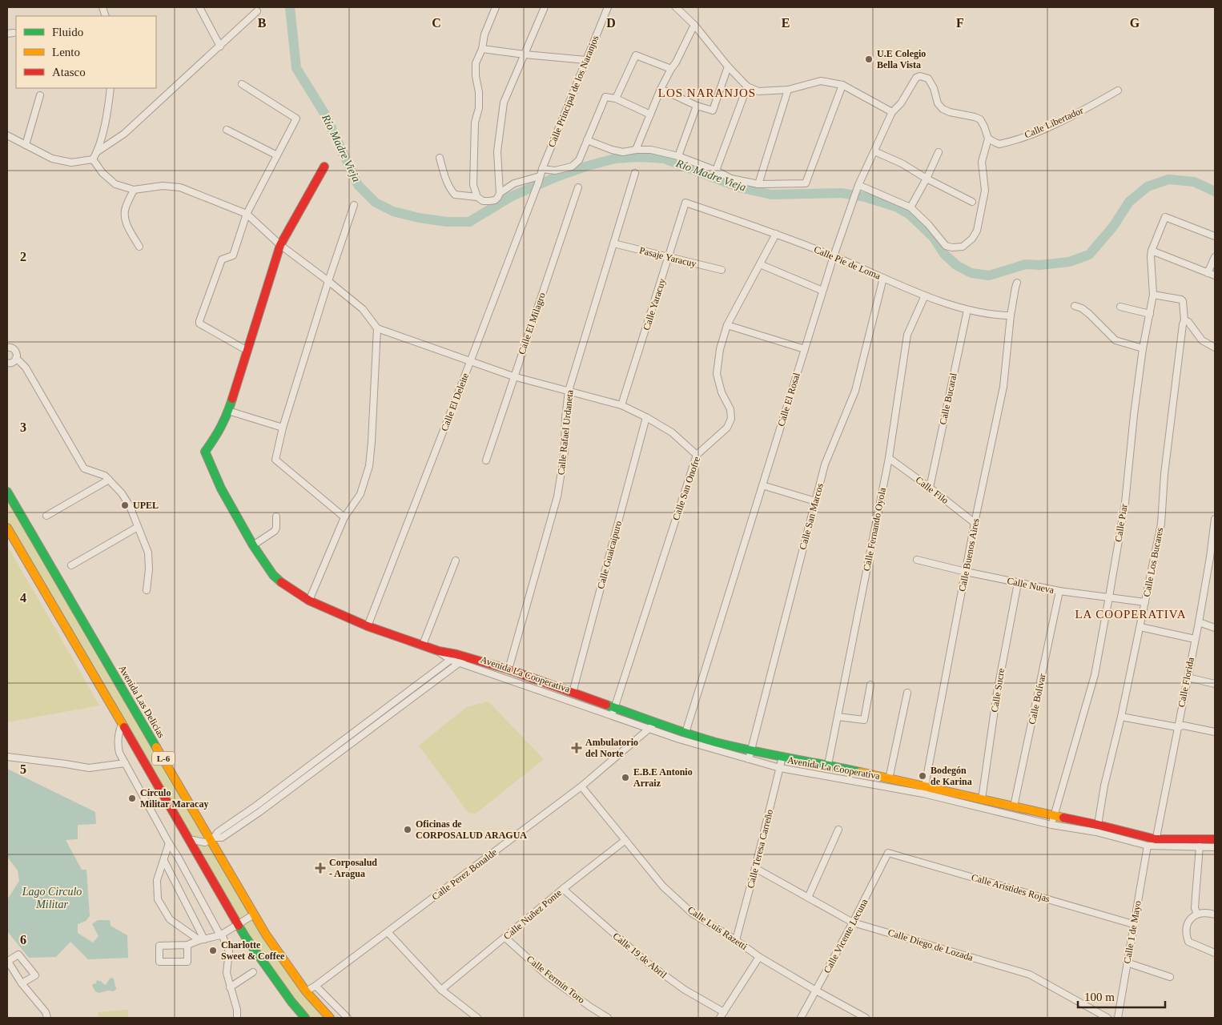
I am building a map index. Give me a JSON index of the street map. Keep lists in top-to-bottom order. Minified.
{"streets":{"street":["Calle Principal de los Naranjos","Calle Libertador","Pasaje Yaracuy","Calle Pie de Loma","Calle Yaracuy","Calle El Milagro","Calle Bucaral","Calle El Rosal","Calle El Deleite","Calle Rafael Urdaneta","Calle San Onofre","Calle Filo","Calle San Marcos","Calle Piar","Calle Fernando Oyola","Calle Guaicaipuro","Calle Buenos Aires","Calle Los Bucares","Calle Nueva","Avenida La Cooperativa","Calle Florida","Calle Sucre","Calle Bolívar","Avenida Las Delicias","L-6","Calle Teresa Carreño","Calle Perez Bonalde","Calle Arístides Rojas","Calle Nuñez Ponte","Calle Luis Razetti","Calle 1 de Mayo","Calle Vicente Lecuna","Calle Diego de Lozada","Calle 19 de Abril","Calle Fermín Toro"]},"crossings":[["Calle Principal de los Naranjos","Calle El Deleite"],["Calle Libertador","Calle El Rosal"],["Pasaje Yaracuy","Calle Yaracuy"],["Pasaje Yaracuy","Calle Rafael Urdaneta"],["Calle Pie de Loma","Calle Yaracuy"],["Calle Pie de Loma","Calle Bucaral"],["Calle Pie de Loma","Calle El Rosal"],["Calle Pie de Loma","Calle San Onofre"],["Calle Pie de Loma","Calle San Marcos"],["Calle Pie de Loma","Calle Fernando Oyola"],["Calle Pie de Loma","Calle Buenos Aires"],["Calle Bucaral","Calle Filo"],["Calle El Rosal","Avenida La Cooperativa"],["Calle El Deleite","Avenida La Cooperativa"],["Calle Rafael Urdaneta","Avenida La Cooperativa"],["Calle San Onofre","Avenida La Cooperativa"],["Calle Filo","Calle Fernando Oyola"],["Calle Filo","Calle Buenos Aires"],["Calle San Marcos","Avenida La Cooperativa"],["Calle Piar","Calle Los Bucares"],["Calle Piar","Calle Nueva"],["Calle Piar","Avenida La Cooperativa"],["Calle Fernando Oyola","Avenida La Cooperativa"],["Calle Guaicaipuro","Avenida La Cooperativa"],["Calle Buenos Aires","Calle Nueva"],["Calle Buenos Aires","Avenida La Cooperativa"],["Calle Los Bucares","Calle Nueva"],["Calle Los Bucares","Avenida La Cooperativa"],["Calle Nueva","Calle Sucre"],["Calle Nueva","Calle Bolívar"],["Avenida La Cooperativa","Calle Florida"],["Avenida La Cooperativa","Calle Sucre"],["Avenida La Cooperativa","Calle Bolívar"],["Avenida La Cooperativa","Calle Teresa Carreño"],["Avenida La Cooperativa","Calle Perez Bonalde"],["Avenida La Cooperativa","Calle 1 de Mayo"],["Avenida Las Delicias","Calle Perez Bonalde"],["Calle Teresa Carreño","Calle Luis Razetti"],["Calle Teresa Carreño","Calle Diego de Lozada"],["Calle Perez Bonalde","Calle Luis Razetti"],["Calle Arístides Rojas","Calle 1 de Mayo"],["Calle Arístides Rojas","Calle Vicente Lecuna"],["Calle Nuñez Ponte","Calle Luis Razetti"],["Calle Nuñez Ponte","Calle 19 de Abril"],["Calle Nuñez Ponte","Calle Fermín Toro"],["Calle Luis Razetti","Calle Vicente Lecuna"],["Calle Vicente Lecuna","Calle Diego de Lozada"]],"districts":["LOS NARANJOS","LA COOPERATIVA"],"water":["Río Madre Vieja","Lago Circulo Militar"],"places":{"other":["U.E Colegio Bella Vista","UPEL","Bodegón de Karina","E.B.E Antonio Arraiz","Círculo Militar Maracay","Oficinas de CORPOSALUD ARAGUA","Charlotte Sweet & Coffee"],"health":["Ambulatorio del Norte","Corposalud - Aragua"]},"legend":["Fluido","Lento","Atasco"],"scale_bar":"100 m","grid":{"columns":["B","C","D","E","F","G"],"rows":["2","3","4","5","6"]}}
